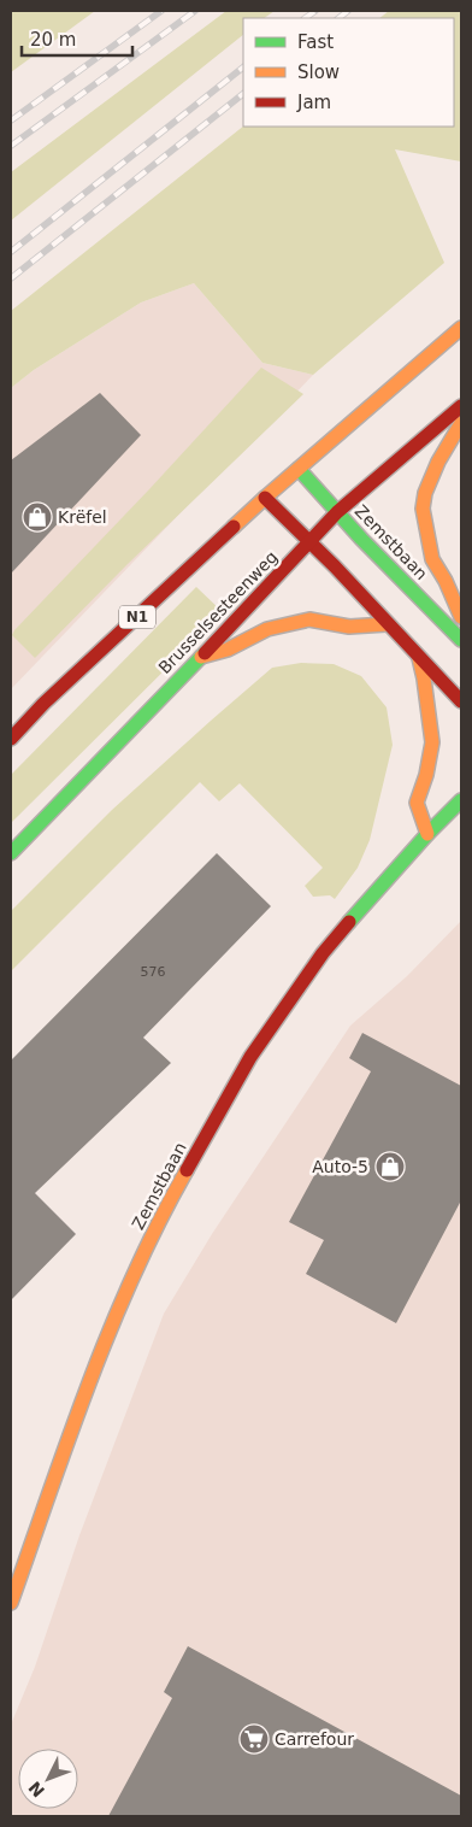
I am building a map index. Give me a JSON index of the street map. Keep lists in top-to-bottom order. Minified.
{"streets":{"street":["Zemstbaan","Brusselsesteenweg","N1"]},"crossings":[["Zemstbaan","Brusselsesteenweg"],["Zemstbaan","N1"]],"places":{"shop":["Krëfel","Auto-5"],"supermarket":["Carrefour"]},"house_numbers":["576"],"legend":["Fast","Slow","Jam"],"scale_bar":"20 m","north":"bottom left"}
